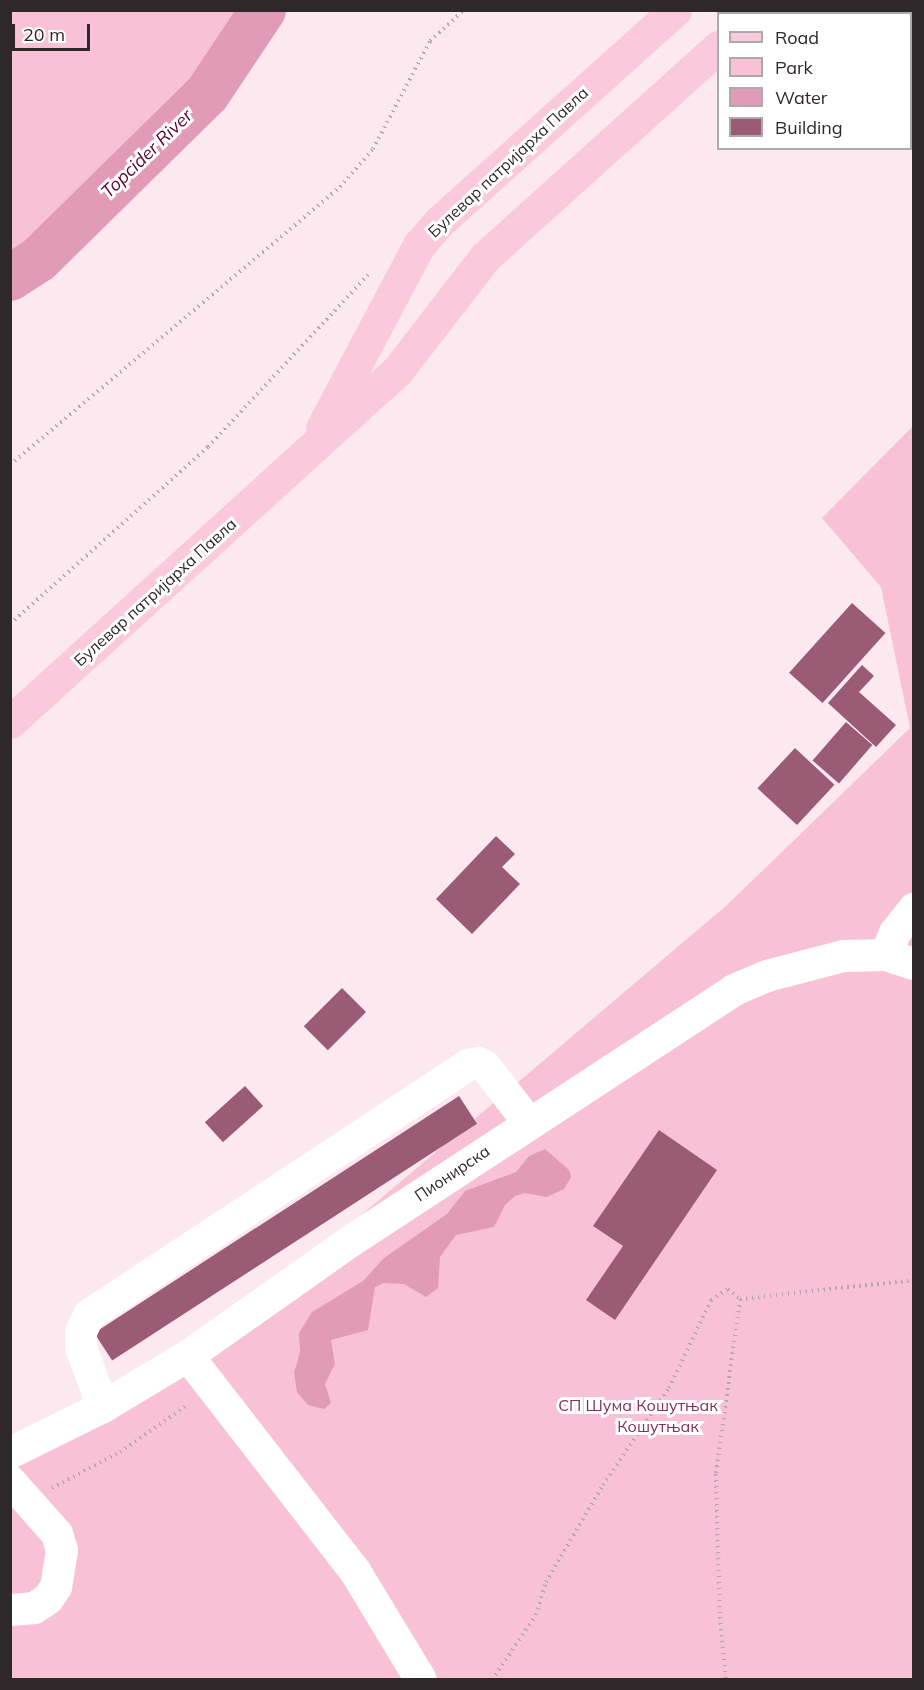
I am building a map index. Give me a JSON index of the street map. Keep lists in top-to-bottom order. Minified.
{"streets":{"main road":["Булевар патријарха Павла"],"street":["Пионирска"]},"water":["Topcider River"],"parks":["СП Шума Кошутњак","Кошутњак"],"legend":["Road","Park","Water","Building"],"scale_bar":"20 m"}
